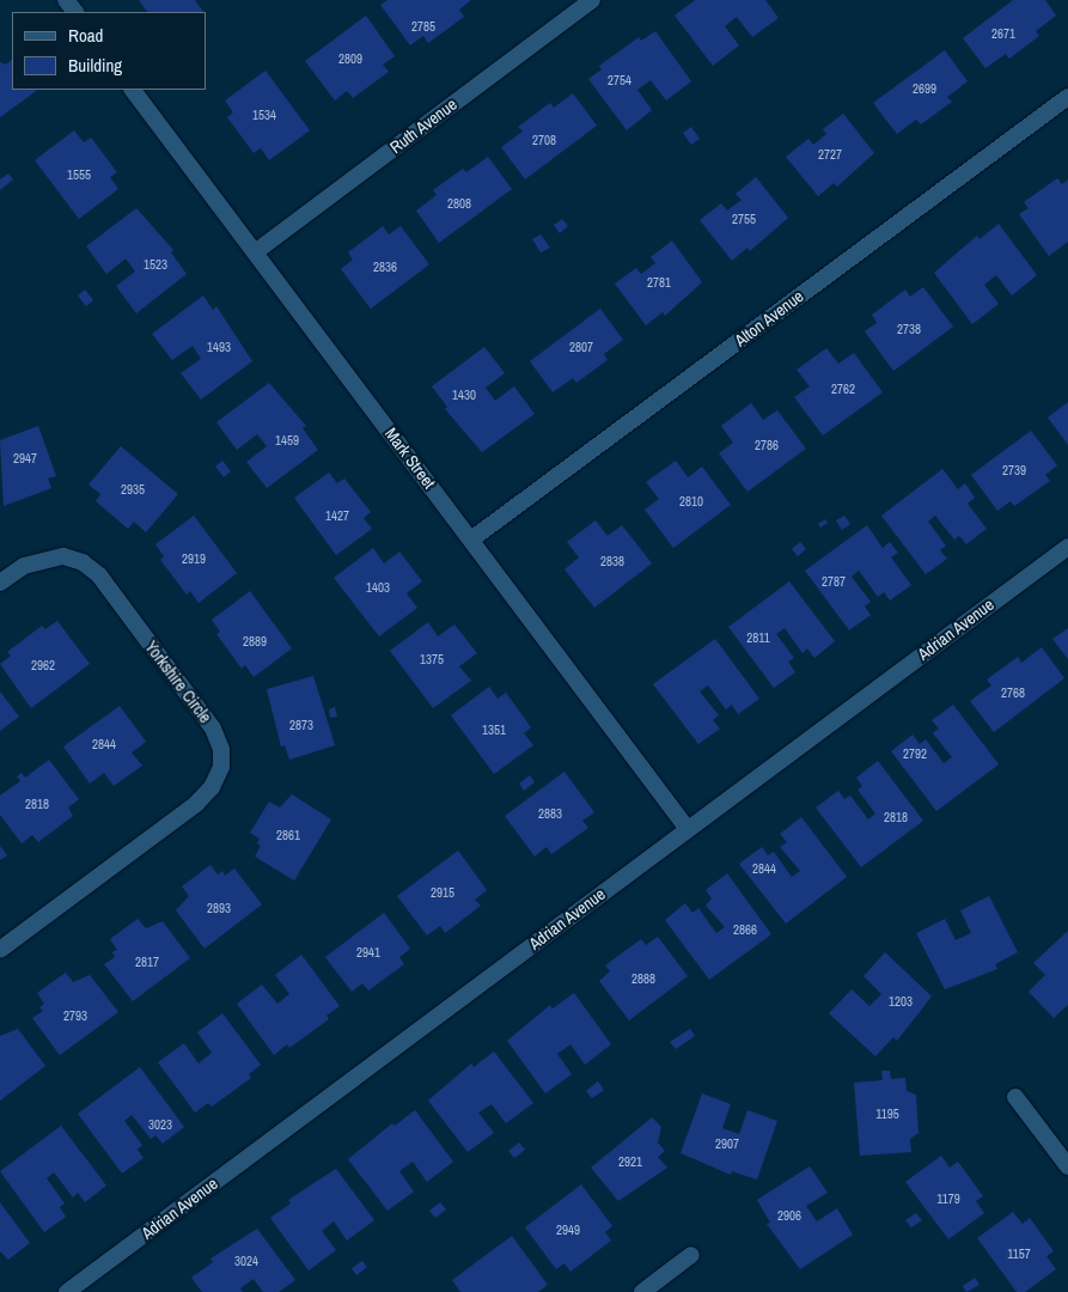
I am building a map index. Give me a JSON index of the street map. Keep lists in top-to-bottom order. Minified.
{"streets":{"street":["Ruth Avenue","Alton Avenue","Mark Street","Adrian Avenue","Yorkshire Circle"]},"crossings":[["Ruth Avenue","Mark Street"],["Alton Avenue","Mark Street"],["Mark Street","Adrian Avenue"]],"house_numbers":["2785","2671","2809","2754","2699","1534","2708","2727","1555","2808","2755","1523","2836","2781","2738","1493","2807","2762","1430","1459","2786","2947","2739","2935","2810","1427","2919","2838","2787","1403","2811","2889","1375","2962","2768","2873","1351","2844","2792","2818","2883","2818","2861","2844","2915","2893","2866","2941","2817","2888","1203","2793","1195","3023","2907","2921","1179","2906","2949","1157","3024"],"legend":["Road","Building"]}
